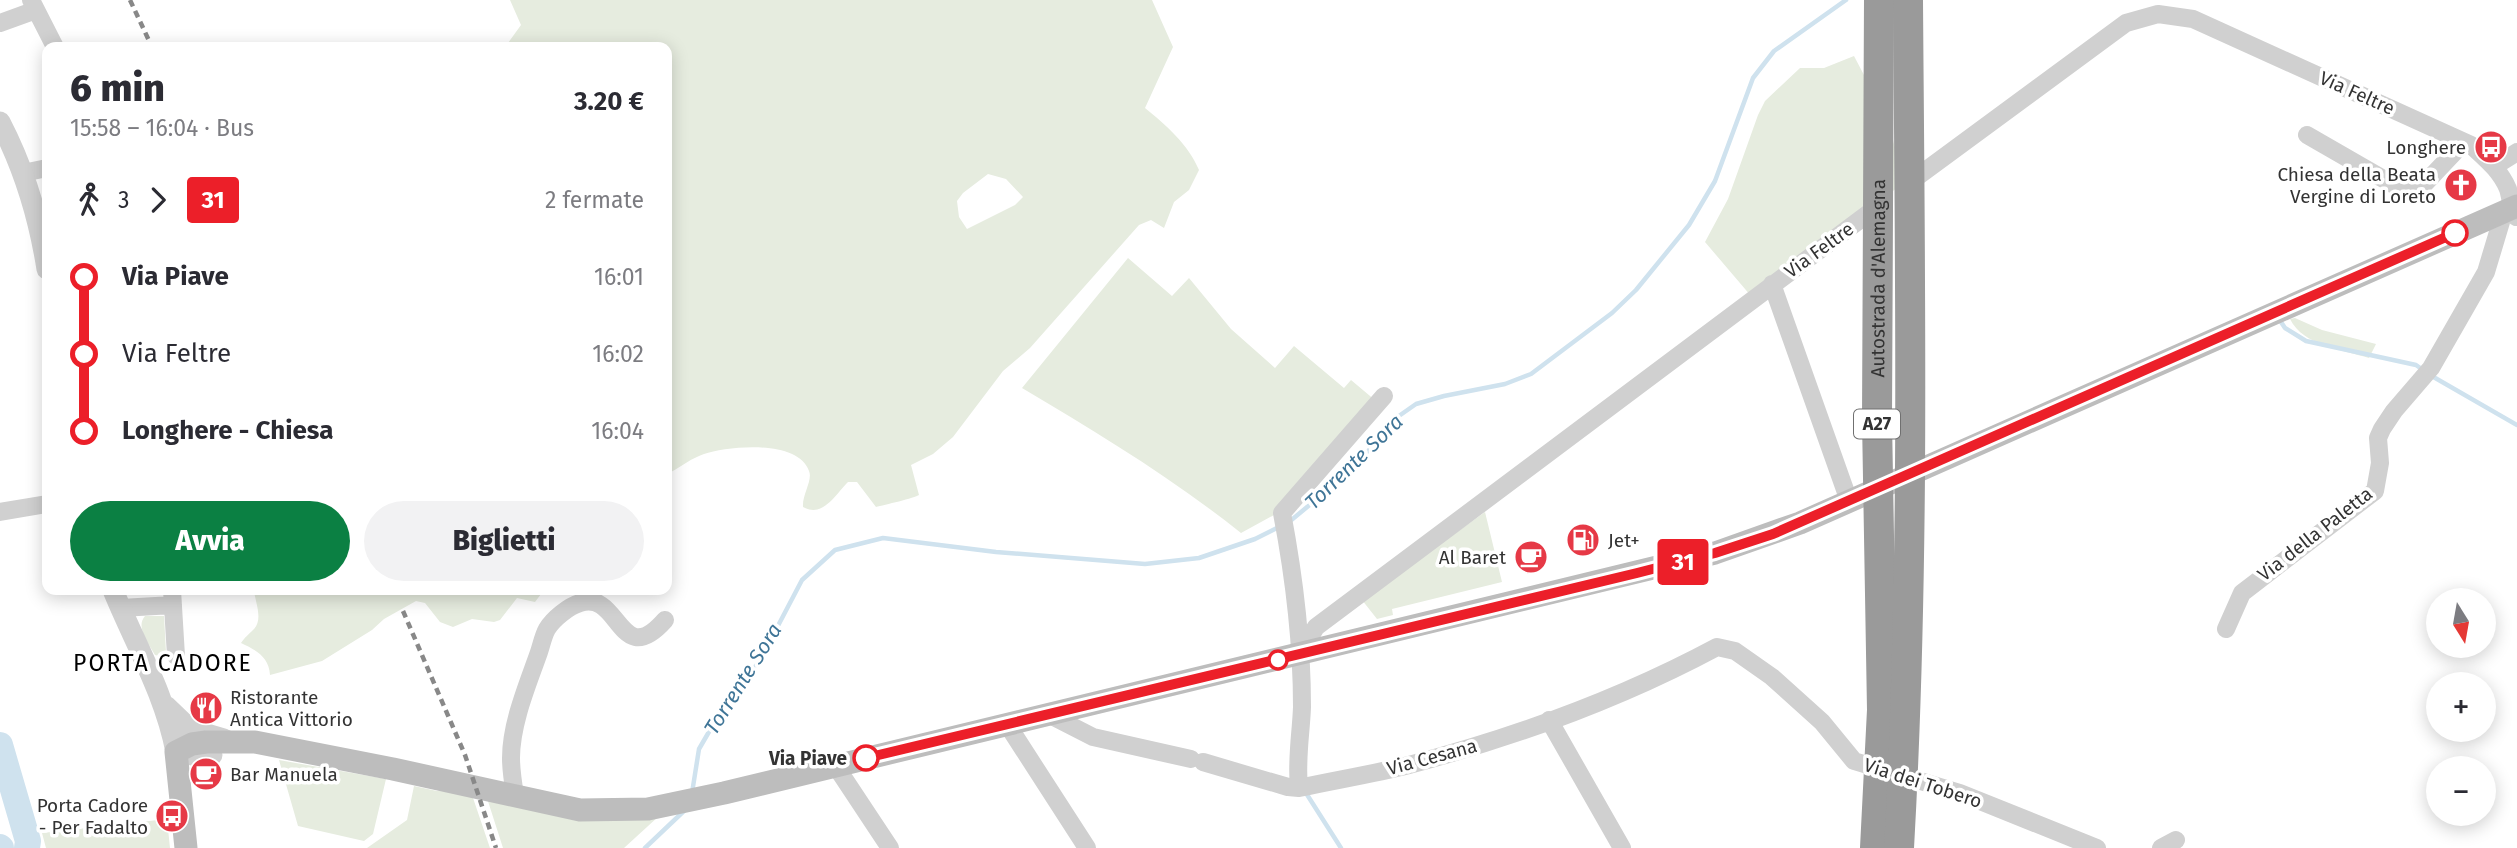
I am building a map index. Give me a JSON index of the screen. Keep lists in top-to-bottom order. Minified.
{"streets":{"highway":["Autostrada d'Alemagna","A27"],"street":["Via Feltre","Via della Paletta","Via Cesana","Via dei Tobero"]},"crossings":[["Via Feltre","Via della Paletta"],["Via Cesana","Via dei Tobero"]],"districts":["PORTA CADORE"],"water":["Torrente Sora"],"places":{"bus stop":["Longhere","Porta Cadore - Per Fadalto"],"church":["Chiesa della Beata Vergine di Loreto"],"fuel station":["Jet+"],"cafe":["Al Baret","Bar Manuela"],"restaurant":["Ristorante Antica Vittorio"],"other":["Via Piave"]},"lines":["bus line 31"],"north":"bottom","page":{"on_map":"31","heading":["6 min","15:58 – 16:04 · Bus","3.20 €"],"legs":["3","31","2 fermate"],"list":[{"name":"Via Piave","value":"16:01"},{"name":"Via Feltre","value":"16:02"},{"name":"Longhere - Chiesa","value":"16:04"}],"buttons":["Avvia","Biglietti"],"map_buttons":["+","−"]}}
